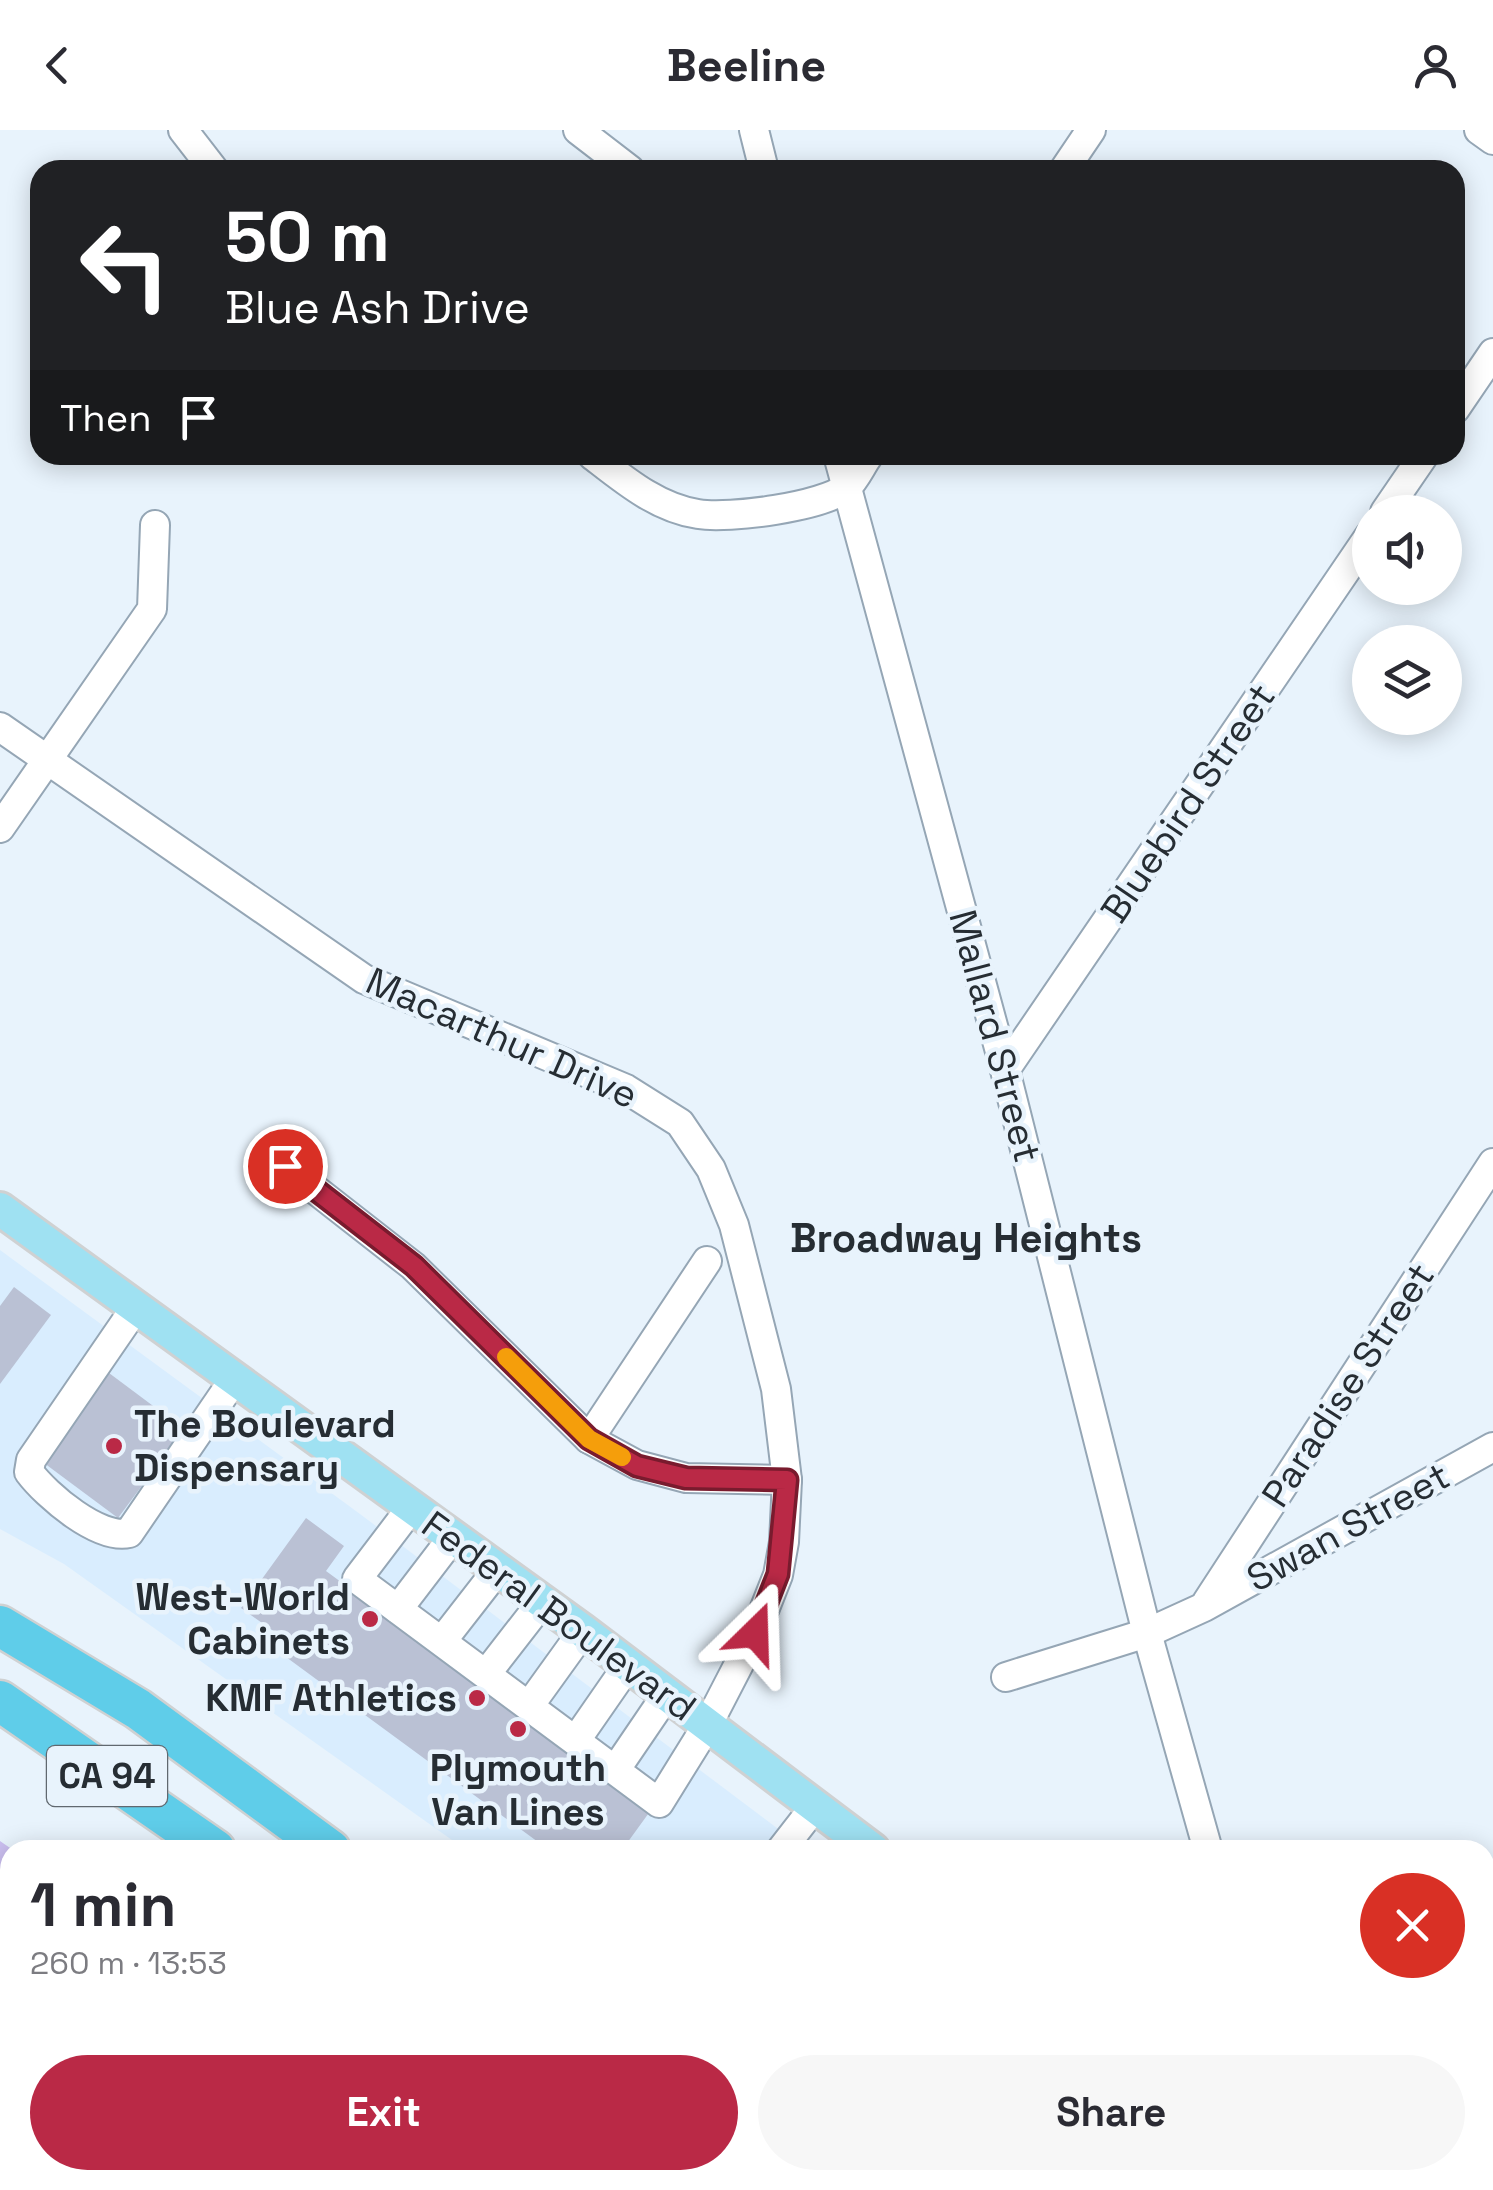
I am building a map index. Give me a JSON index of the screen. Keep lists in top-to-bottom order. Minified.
{"streets":{"highway":["CA 94"],"main road":["Federal Boulevard"],"street":["Bluebird Street","Mallard Street","Macarthur Drive","Paradise Street","Swan Street"]},"crossings":[["Bluebird Street","Mallard Street"],["Mallard Street","Swan Street"],["Macarthur Drive","Federal Boulevard"],["Paradise Street","Swan Street"]],"districts":["Broadway Heights"],"places":["The Boulevard Dispensary","West-World Cabinets","KMF Athletics","Plymouth Van Lines"],"page":{"header":"Beeline","turn":["50 m","Blue Ash Drive"],"then":"Then","heading":["1 min","260 m · 13:53"],"buttons":["Exit","Share"]}}
